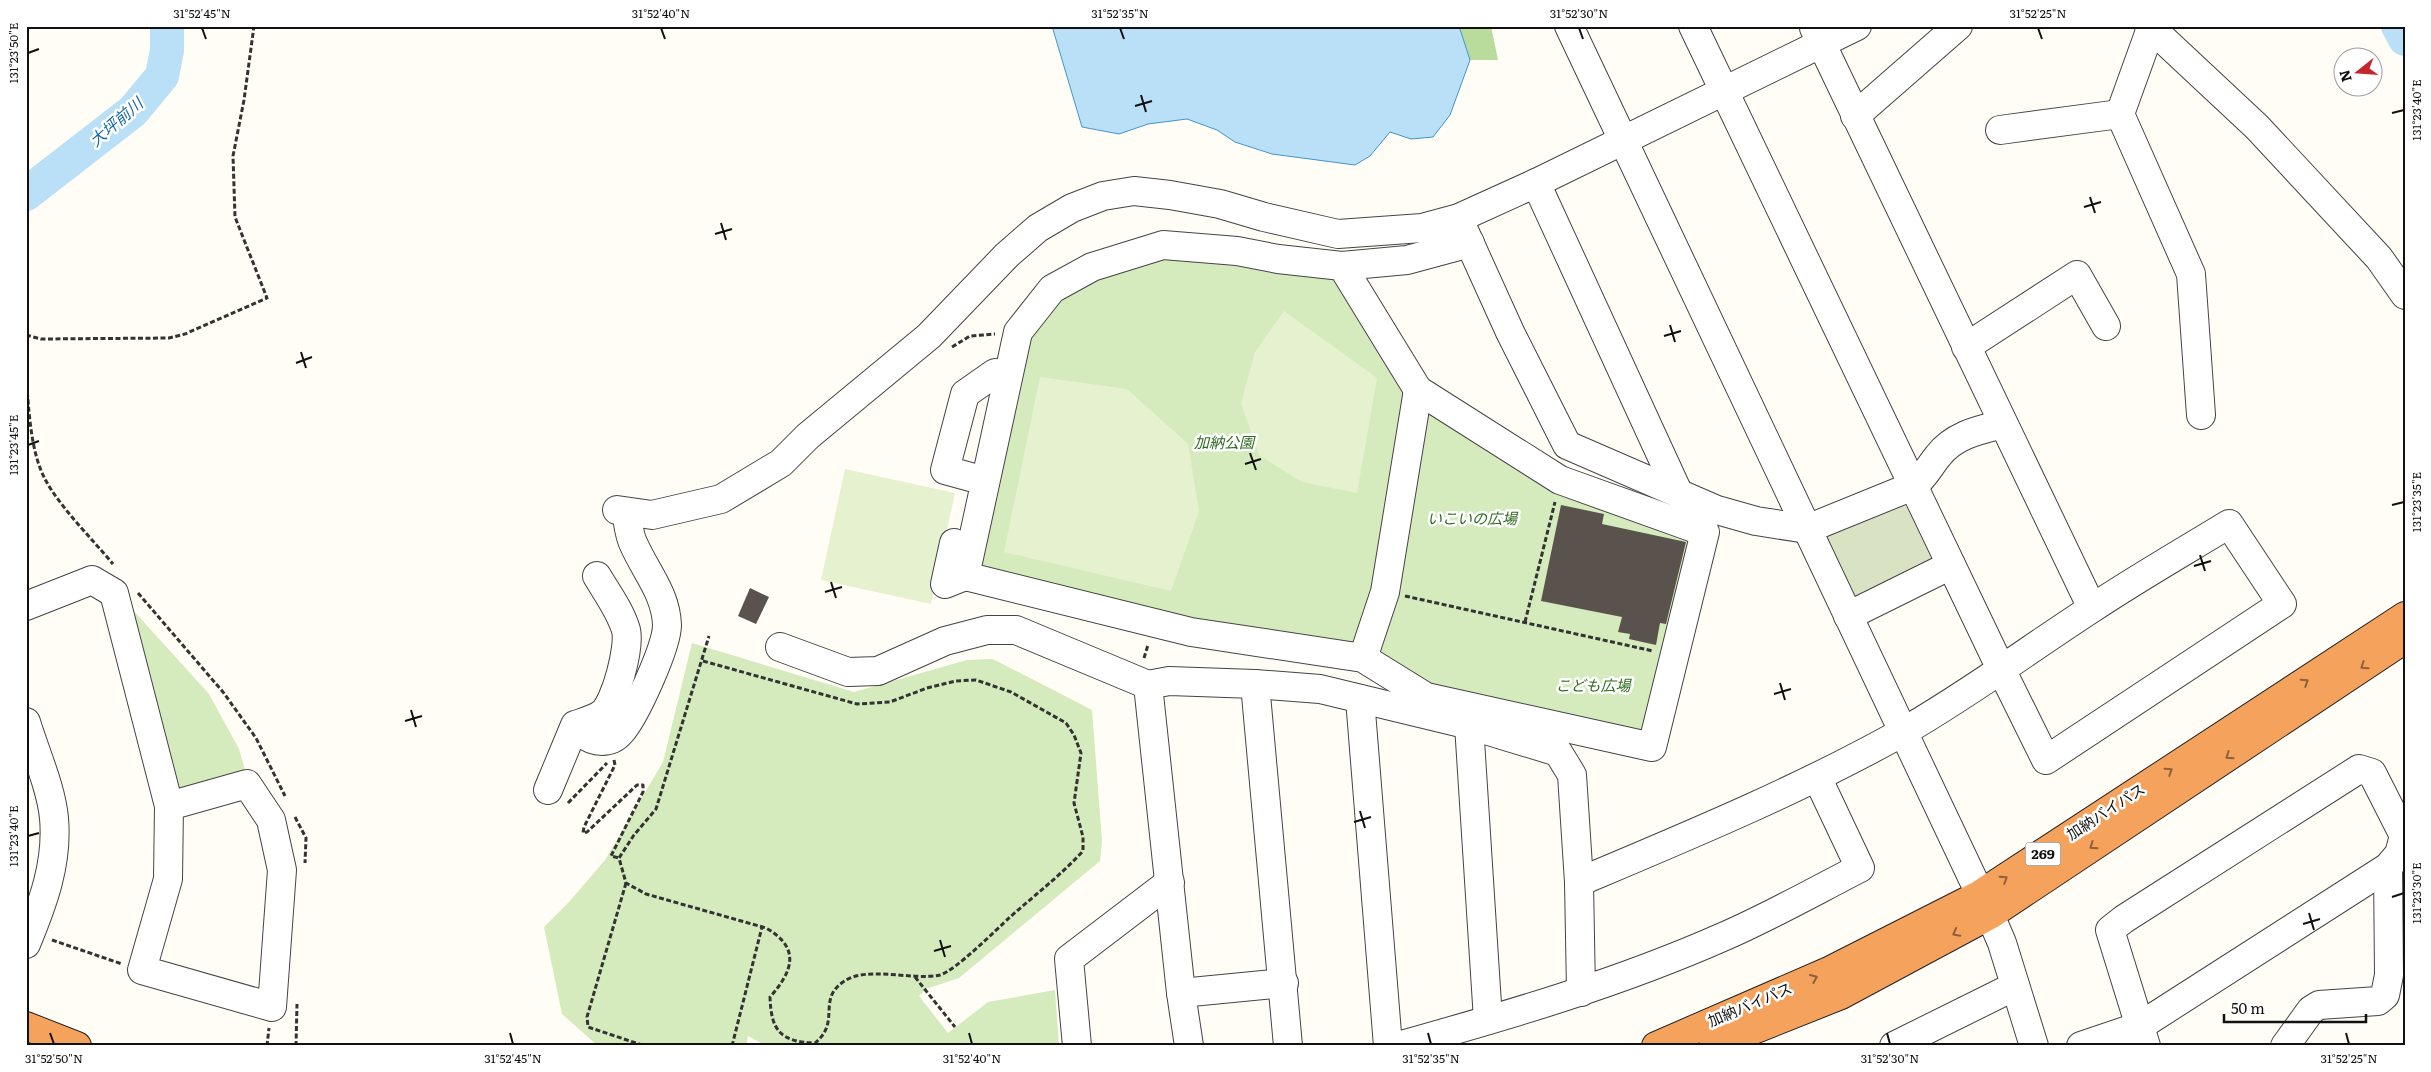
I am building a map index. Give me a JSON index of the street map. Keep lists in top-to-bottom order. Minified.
{"streets":{"highway":["加納バイパス","269"]},"water":["大坪前川"],"parks":["加納公園","いこいの広場","こども広場"],"scale_bar":"50 m","north":"left","coordinates":["31°52'45\"N","31°52'40\"N","31°52'35\"N","31°52'30\"N","31°52'25\"N","131°23'50\"E","131°23'40\"E","131°23'45\"E","131°23'35\"E","131°23'30\"E","31°52'50\"N"]}
